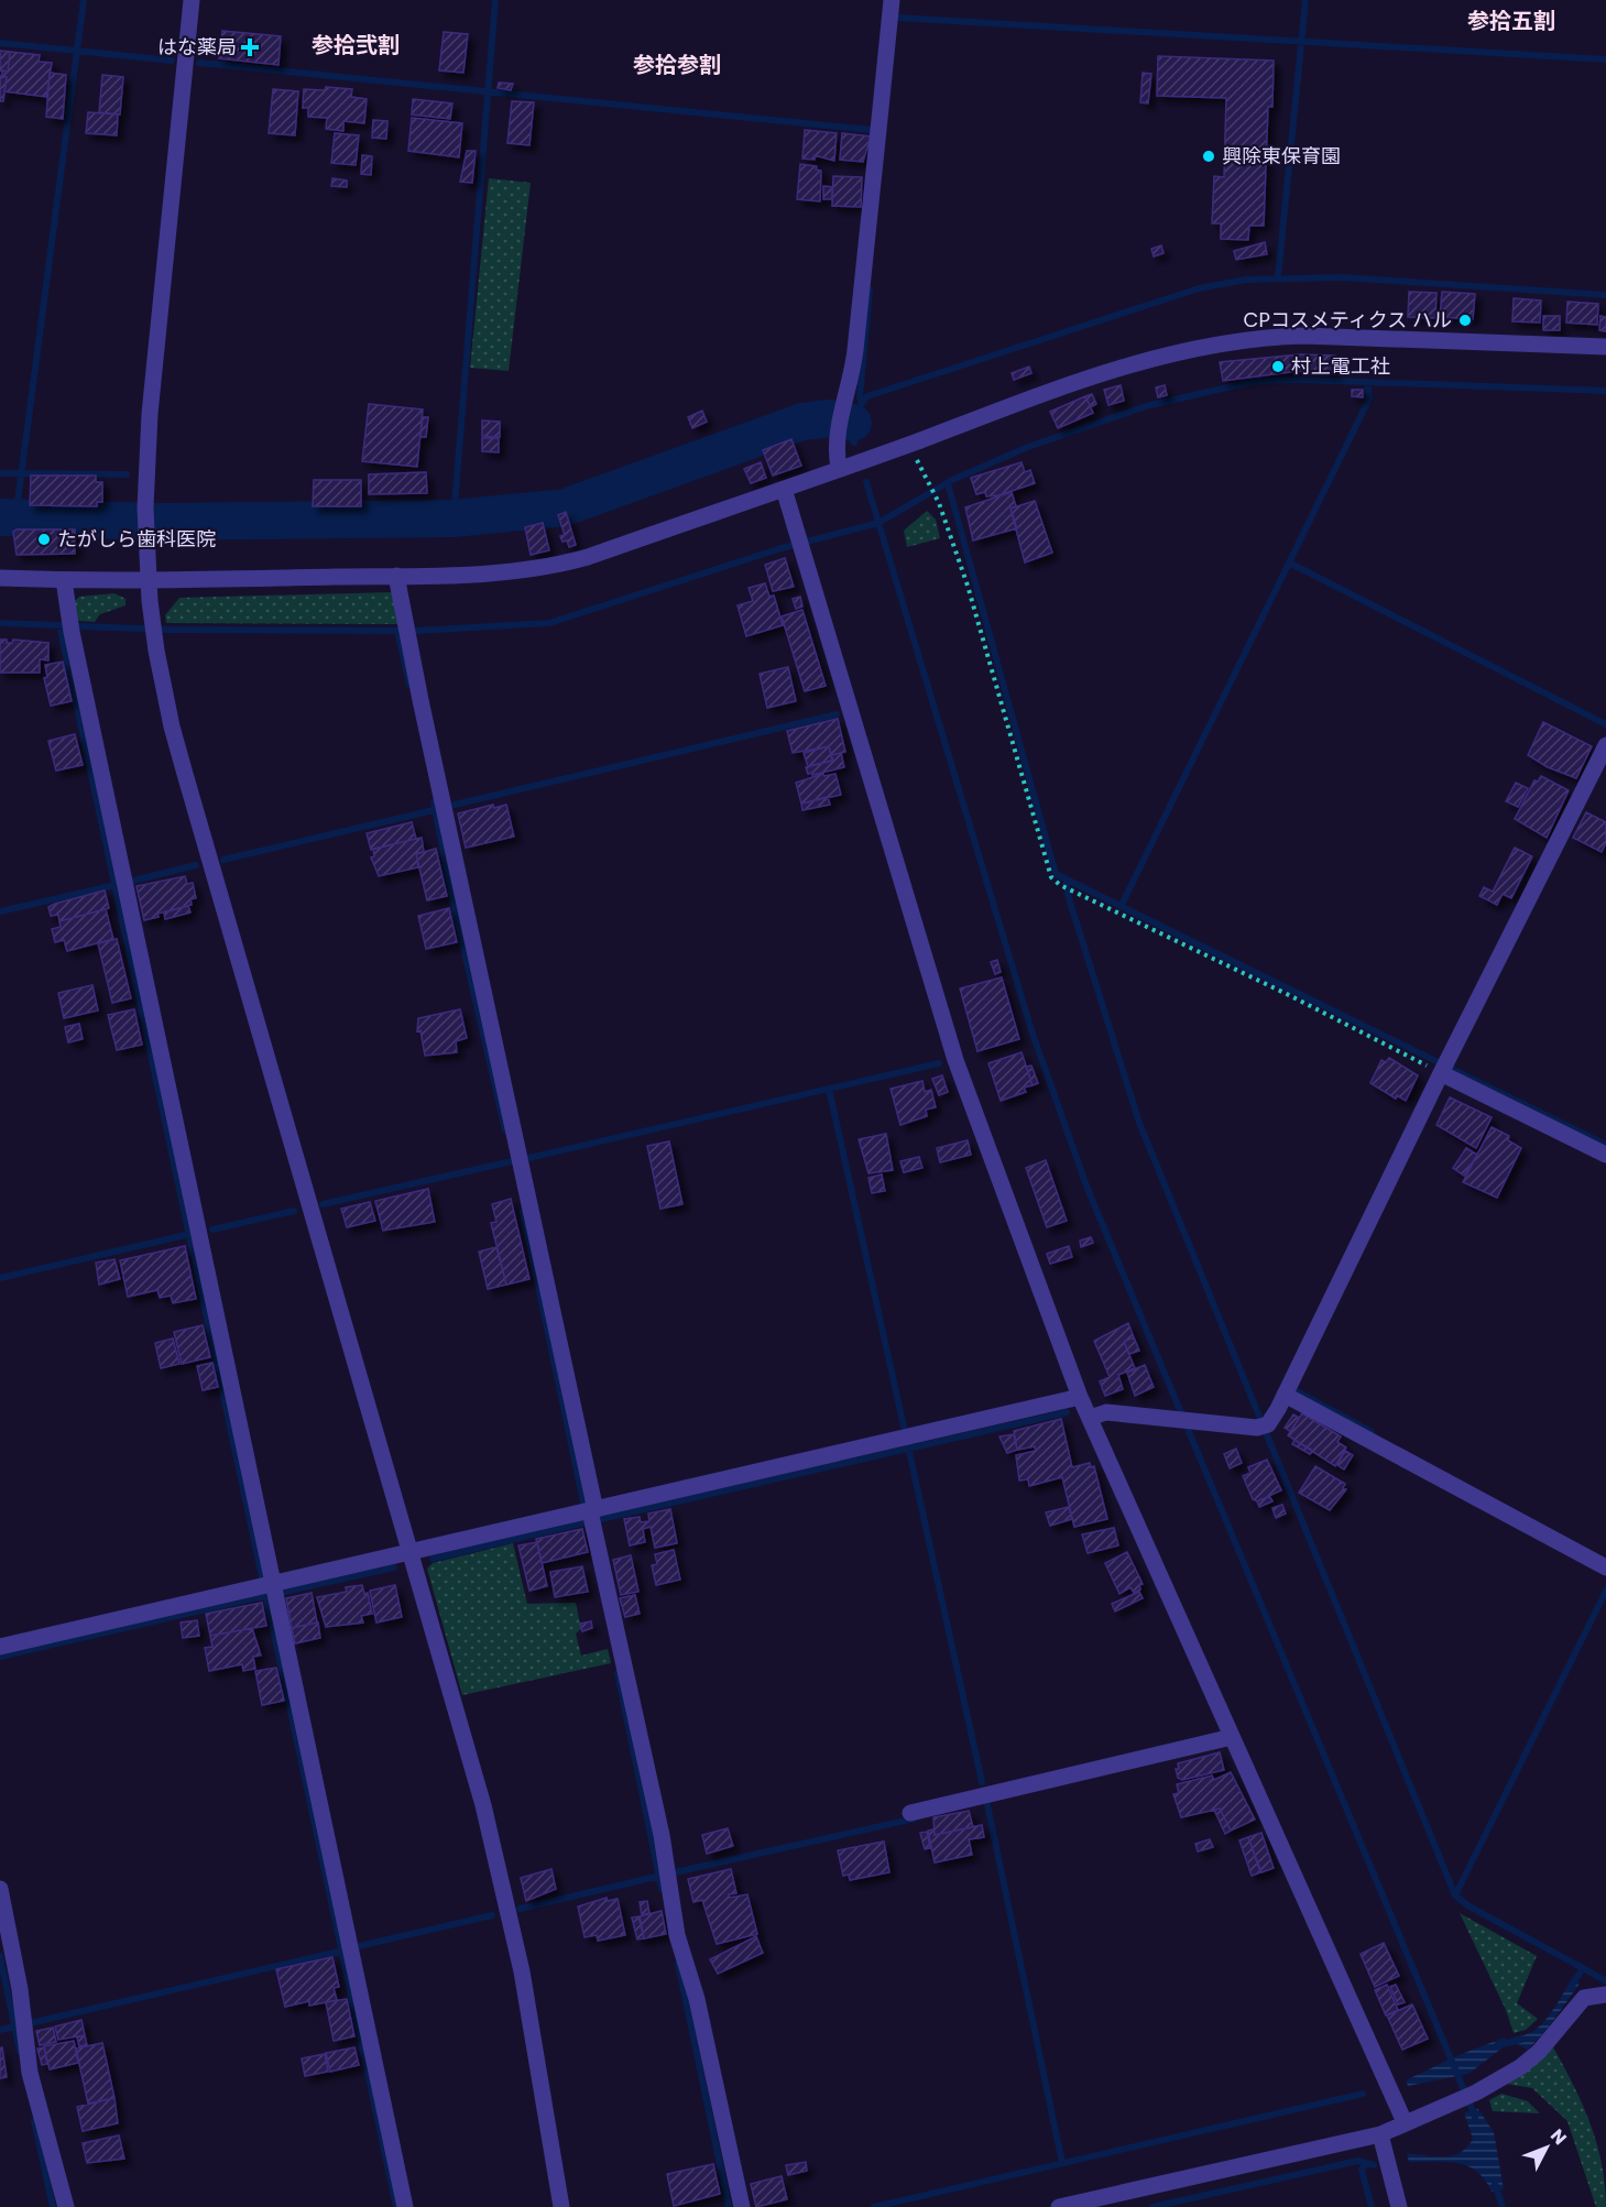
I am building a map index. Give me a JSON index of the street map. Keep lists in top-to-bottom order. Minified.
{"districts":["参拾五割","参拾弐割","参拾参割"],"places":{"health":["はな薬局"],"other":["興除東保育園","CPコスメティクス ハル","村上電工社","たがしら歯科医院"]},"north":"top right"}
